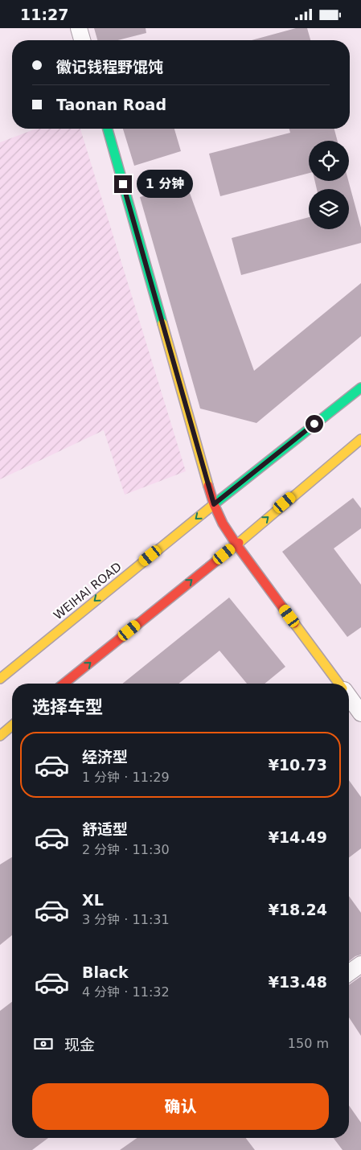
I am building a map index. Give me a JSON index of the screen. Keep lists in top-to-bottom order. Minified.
{"streets":{"main road":["WEIHAI ROAD"]},"page":{"status":"11:27","banner":["徽记钱程野馄饨","Taonan Road"],"bubble":"1 分钟","heading":"选择车型","list":[{"name":"经济型","note":"1 分钟 · 11:29","value":"¥10.73"},{"name":"舒适型","note":"2 分钟 · 11:30","value":"¥14.49"},{"name":"XL","note":"3 分钟 · 11:31","value":"¥18.24"},{"name":"Black","note":"4 分钟 · 11:32","value":"¥13.48"}],"pay":["现金","150 m"],"buttons":"确认"}}
